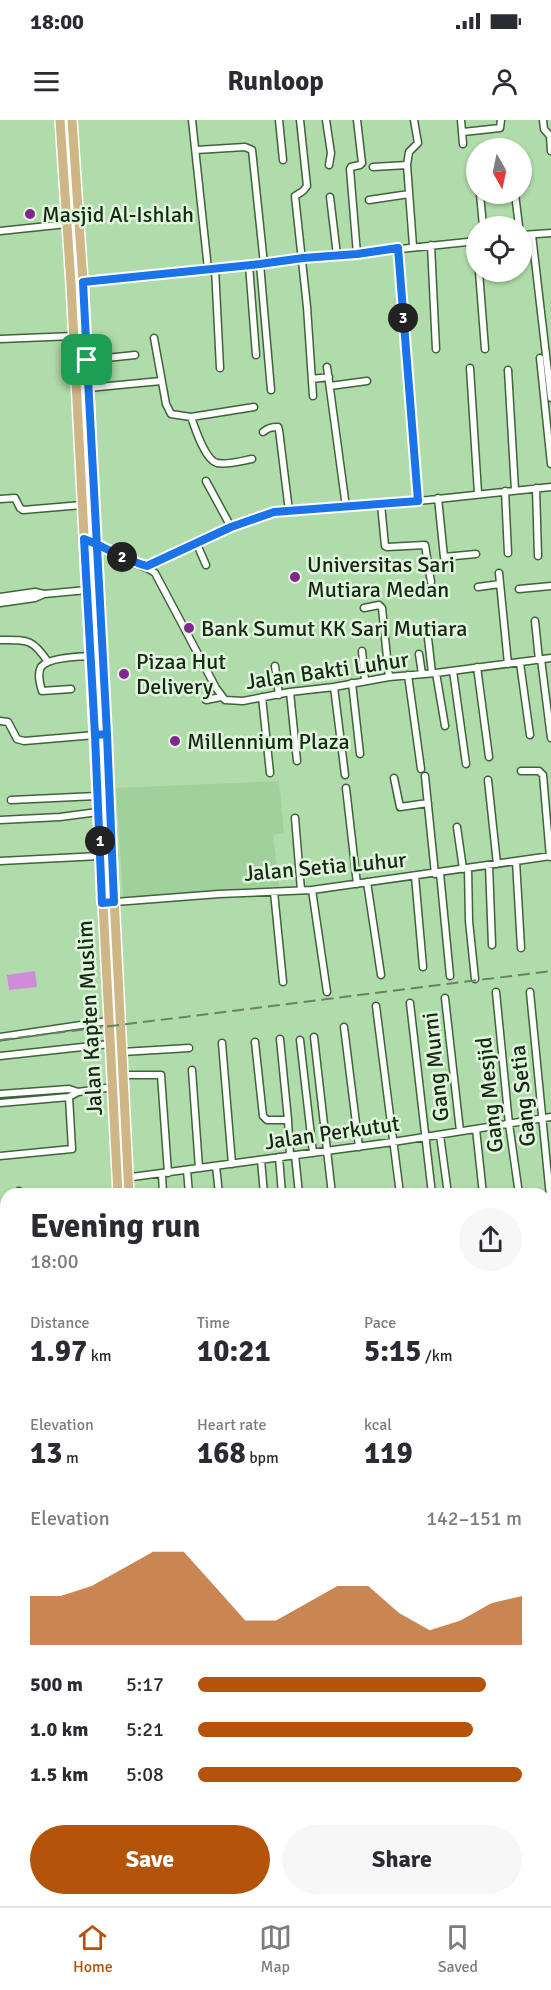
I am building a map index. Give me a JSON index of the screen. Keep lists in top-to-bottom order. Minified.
{"streets":{"main road":["Jalan Kapten Muslim"],"street":["Jalan Bakti Luhur","Jalan Setia Luhur","Gang Murni","Gang Mesjid","Gang Setia","Jalan Perkutut"]},"crossings":[["Jalan Setia Luhur","Jalan Kapten Muslim"],["Jalan Kapten Muslim","Jalan Perkutut"],["Gang Murni","Jalan Perkutut"],["Gang Mesjid","Jalan Perkutut"],["Gang Setia","Jalan Perkutut"]],"places":["Masjid Al-Ishlah","Universitas Sari Mutiara Medan","Bank Sumut KK Sari Mutiara","Pizaa Hut Delivery","Millennium Plaza"],"north":"bottom","page":{"status":"18:00","header":"Runloop","pins":["3","2","1"],"heading":["Evening run","18:00"],"stats":[["Distance","1.97 km"],["Time","10:21"],["Pace","5:15 /km"],["Elevation","13 m"],["Heart rate","168 bpm"],["kcal","119"]],"chart":["Elevation","142–151 m"],"list":[{"name":"500 m","note":"5:17"},{"name":"1.0 km","note":"5:21"},{"name":"1.5 km","note":"5:08"}],"buttons":["Save","Share"],"tabs":["Home","Map","Saved"]}}
